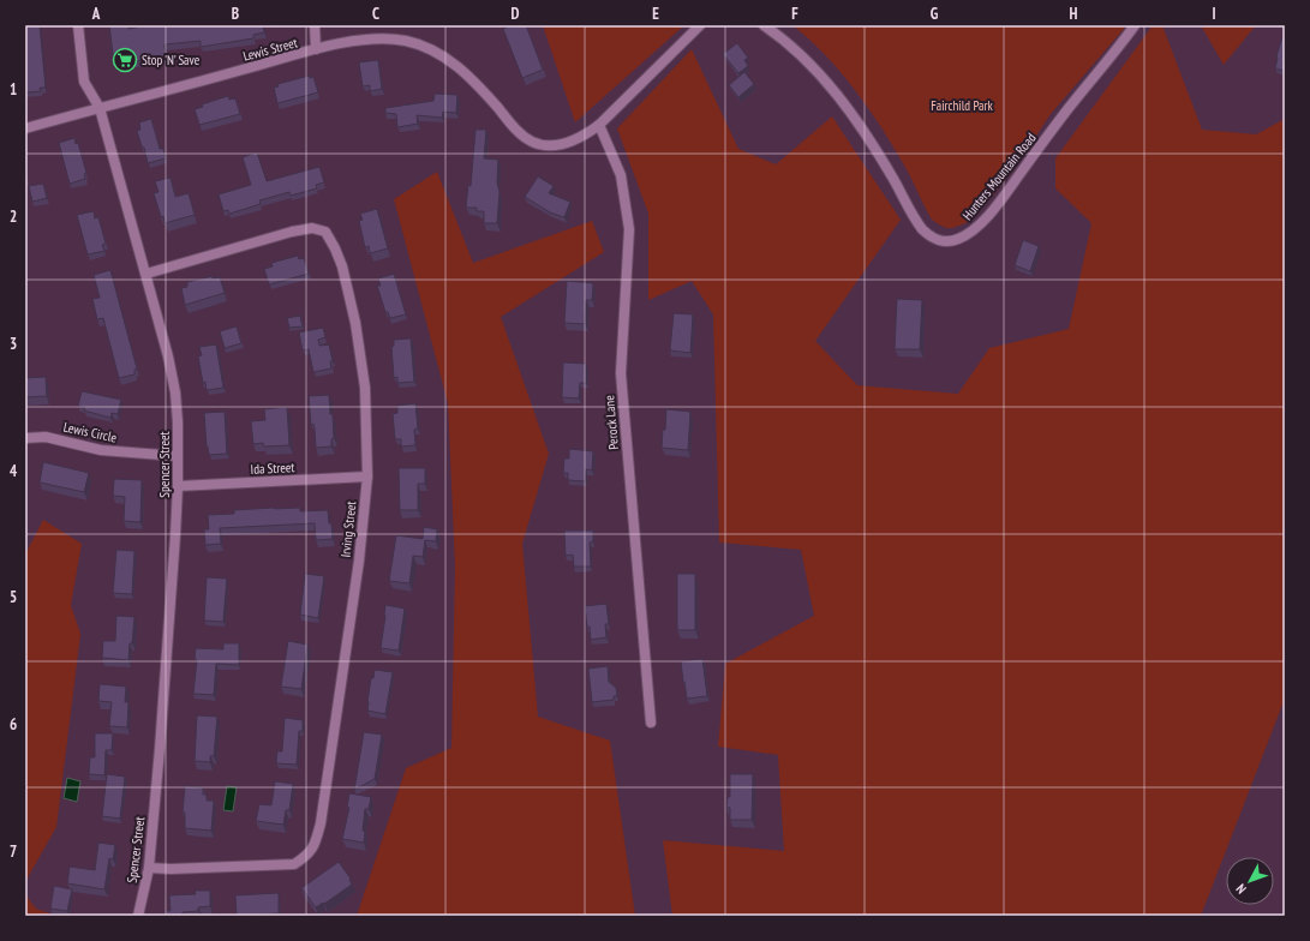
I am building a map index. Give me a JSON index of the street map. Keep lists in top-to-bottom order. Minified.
{"streets":{"street":["Lewis Street","Hunters Mountain Road","Perock Lane","Lewis Circle","Spencer Street","Ida Street","Irving Street"]},"crossings":[["Lewis Street","Perock Lane"],["Lewis Street","Spencer Street"],["Lewis Circle","Spencer Street"],["Spencer Street","Ida Street"],["Spencer Street","Irving Street"],["Ida Street","Irving Street"]],"parks":["Fairchild Park"],"places":{"supermarket":["Stop 'N' Save"]},"north":"bottom left","grid":{"columns":["A","B","C","D","E","F","G","H","I"],"rows":["1","2","3","4","5","6","7"]}}
